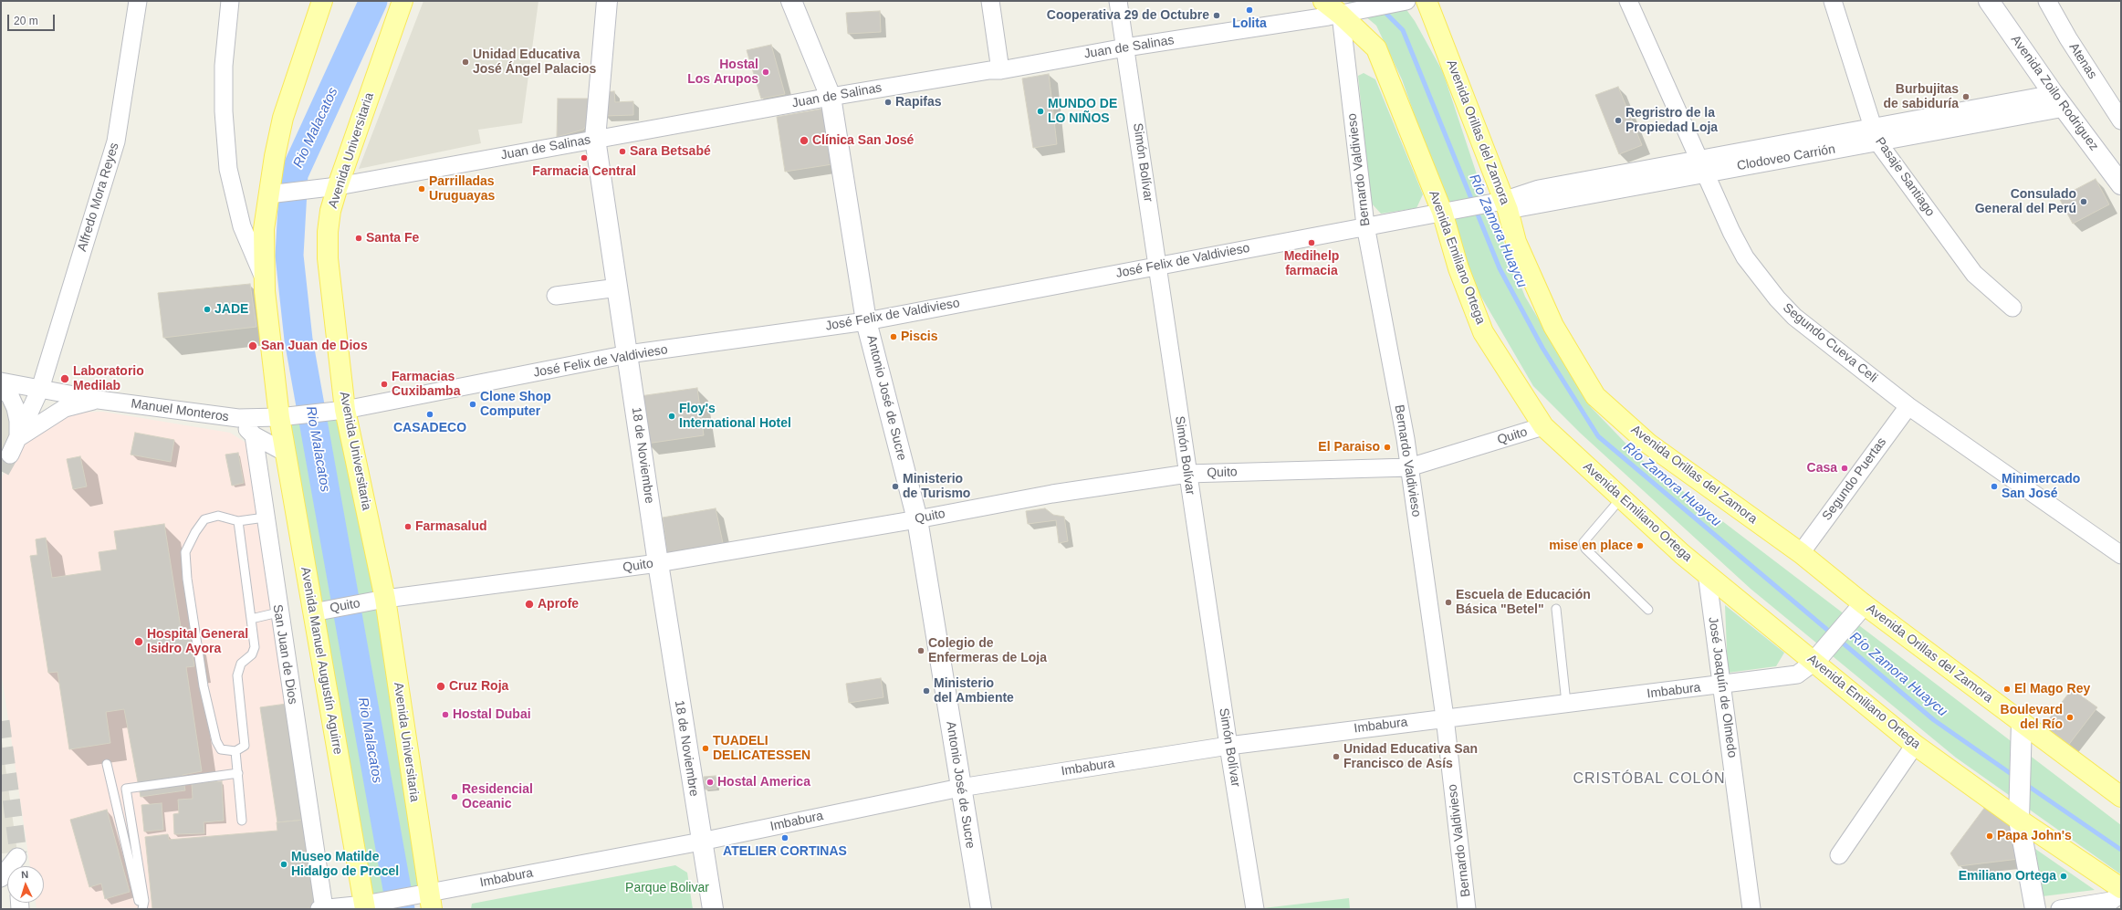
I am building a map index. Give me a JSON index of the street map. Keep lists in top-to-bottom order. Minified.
{"streets":{"main road":["Avenida Orillas del Zamora","Avenida Universitaria","Avenida Emiliano Ortega","Avenida Manuel Augustín Aguirre"],"street":["Juan de Salinas","Atenas","Avenida Zoilo Rodriguez","Clodoveo Carrión","Simón Bolívar","Bernardo Valdivieso","Pasaje Santiago","Alfredo Mora Reyes","José Felix de Valdivieso","Segundo Cueva Celi","Antonio José de Sucre","Manuel Monteros","Quito","18 de Noviembre","Segundo Puertas","San Juan de Dios","José Joaquín de Olmedo","Imbabura"]},"crossings":[["Juan de Salinas","Avenida Universitaria"],["Juan de Salinas","Simón Bolívar"],["Juan de Salinas","Bernardo Valdivieso"],["Juan de Salinas","Avenida Emiliano Ortega"],["Juan de Salinas","Antonio José de Sucre"],["Juan de Salinas","18 de Noviembre"],["Juan de Salinas","Avenida Manuel Augustín Aguirre"],["Avenida Zoilo Rodriguez","Clodoveo Carrión"],["Avenida Orillas del Zamora","Clodoveo Carrión"],["Avenida Orillas del Zamora","José Felix de Valdivieso"],["Avenida Orillas del Zamora","Segundo Puertas"],["Avenida Universitaria","José Felix de Valdivieso"],["Avenida Universitaria","Quito"],["Avenida Universitaria","Imbabura"],["Clodoveo Carrión","Pasaje Santiago"],["Clodoveo Carrión","José Felix de Valdivieso"],["Clodoveo Carrión","Segundo Cueva Celi"],["Simón Bolívar","José Felix de Valdivieso"],["Simón Bolívar","Quito"],["Simón Bolívar","Imbabura"],["Bernardo Valdivieso","Avenida Emiliano Ortega"],["Bernardo Valdivieso","José Felix de Valdivieso"],["Bernardo Valdivieso","Quito"],["Bernardo Valdivieso","Imbabura"],["Alfredo Mora Reyes","Manuel Monteros"],["Avenida Emiliano Ortega","José Felix de Valdivieso"],["Avenida Emiliano Ortega","Quito"],["Avenida Emiliano Ortega","José Joaquín de Olmedo"],["Avenida Emiliano Ortega","Imbabura"],["José Felix de Valdivieso","Antonio José de Sucre"],["José Felix de Valdivieso","Manuel Monteros"],["José Felix de Valdivieso","18 de Noviembre"],["José Felix de Valdivieso","Avenida Manuel Augustín Aguirre"],["Segundo Cueva Celi","Segundo Puertas"],["Antonio José de Sucre","Quito"],["Antonio José de Sucre","Imbabura"],["Manuel Monteros","San Juan de Dios"],["Manuel Monteros","Avenida Manuel Augustín Aguirre"],["Quito","18 de Noviembre"],["Quito","Avenida Manuel Augustín Aguirre"],["18 de Noviembre","Imbabura"],["San Juan de Dios","Imbabura"],["Avenida Manuel Augustín Aguirre","Imbabura"],["José Joaquín de Olmedo","Imbabura"]],"districts":["CRISTÓBAL COLÓN"],"water":["Rio Malacatos","Río Zamora Huaycu"],"parks":["Parque Bolivar"],"places":["Lolita","Cooperativa 29 de Octubre","Unidad Educativa José Ángel Palacios","Hostal Los Arupos","Burbujitas de sabiduría","Rapifas","MUNDO DE LO NIÑOS","Regristro de la Propiedad Loja","Clínica San José","Sara Betsabé","Farmacia Central","Parrilladas Uruguayas","Consulado General del Perú","Santa Fe","Medihelp farmacia","JADE","Piscis","San Juan de Dios","Laboratorio Medilab","Farmacias Cuxibamba","Clone Shop Computer","CASADECO","Floy's International Hotel","El Paraiso","Casa","Ministerio de Turismo","Minimercado San José","Farmasalud","mise en place","Escuela de Educación Básica \"Betel\"","Aprofe","Hospital General Isidro Ayora","Colegio de Enfermeras de Loja","Cruz Roja","El Mago Rey","Ministerio del Ambiente","Hostal Dubai","Boulevard del Río","TUADELI DELICATESSEN","Unidad Educativa San Francisco de Asís","Hostal America","Residencial Oceanic","Papa John's","ATELIER CORTINAS","Museo Matilde Hidalgo de Procel","Emiliano Ortega"],"scale_bar":"20 m","north":"top"}
